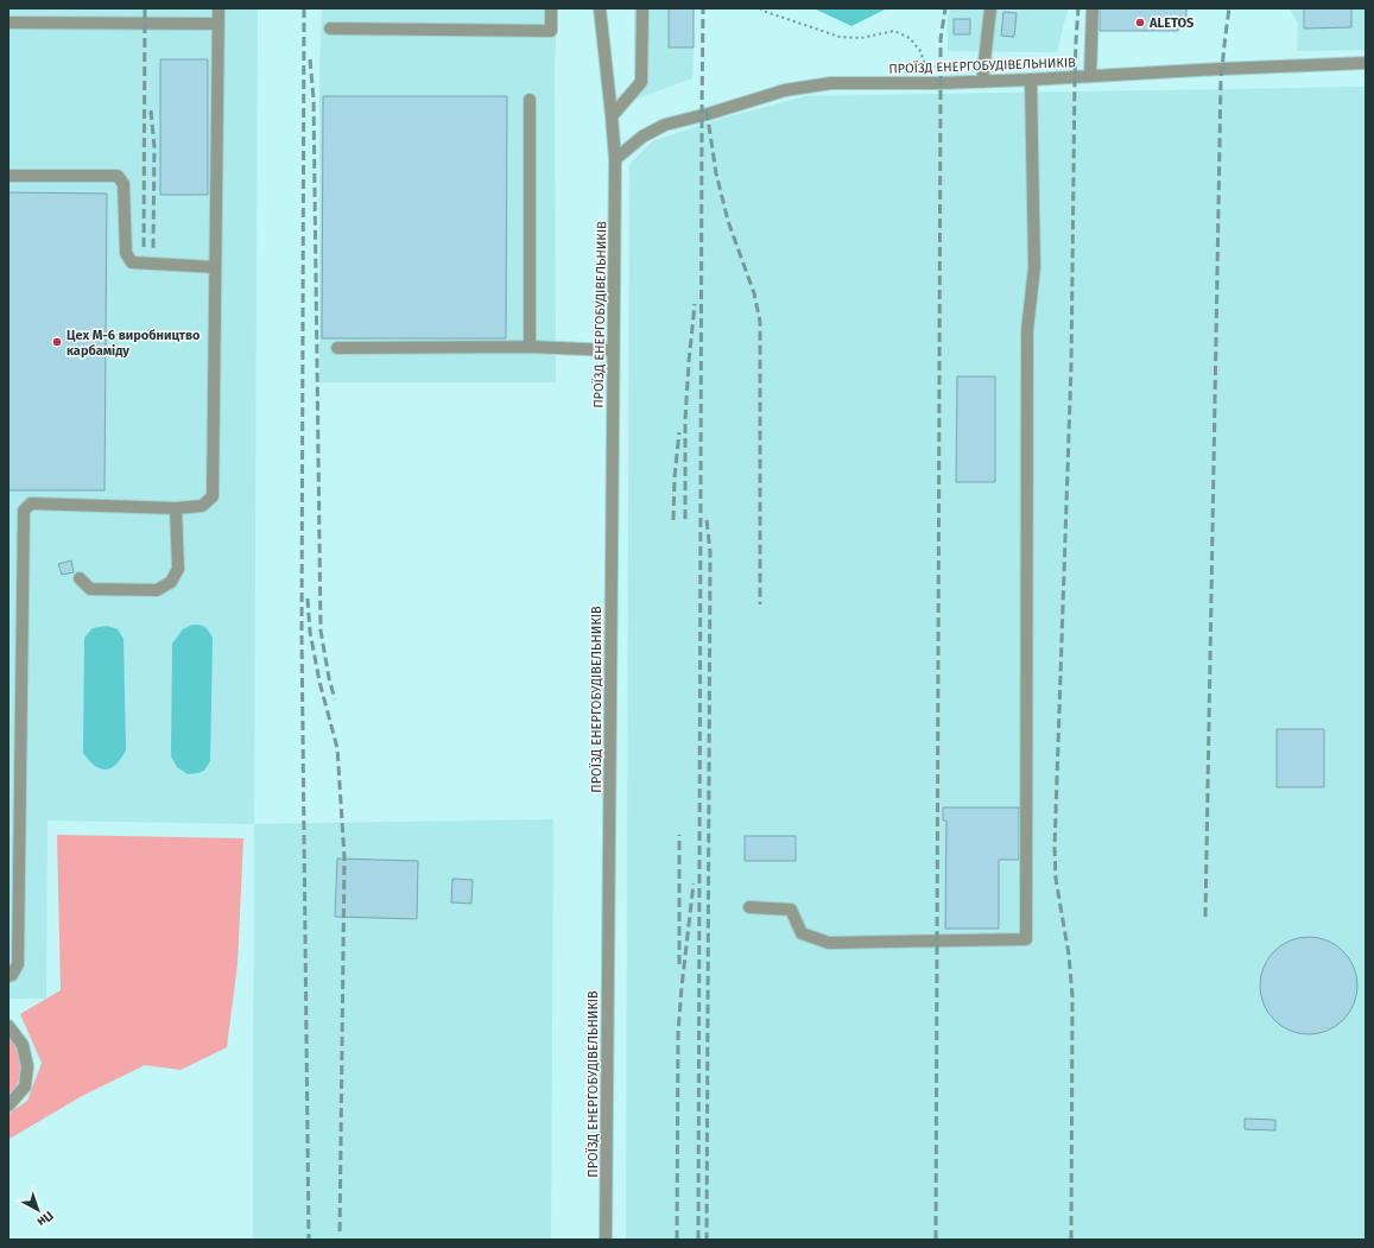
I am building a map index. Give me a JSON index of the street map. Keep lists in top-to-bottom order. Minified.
{"streets":{"street":["ПРОЇЗД ЕНЕРГОБУДІВЕЛЬНИКІВ"]},"places":["ALETOS","Цех М-6 виробництво карбаміду"],"north":"bottom right"}
